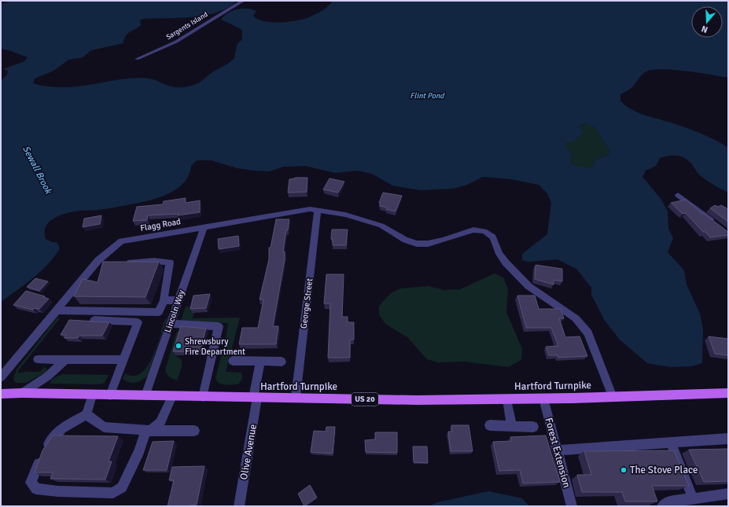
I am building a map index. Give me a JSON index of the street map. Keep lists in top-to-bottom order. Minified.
{"streets":{"main road":["Hartford Turnpike","US 20"],"street":["Sargents Island","Flagg Road","George Street","Lincoln Way","Olive Avenue","Forest Extension"]},"crossings":[["Flagg Road","George Street"],["Flagg Road","Lincoln Way"],["Flagg Road","Hartford Turnpike"],["George Street","Hartford Turnpike"],["Lincoln Way","Hartford Turnpike"],["Hartford Turnpike","Olive Avenue"],["Hartford Turnpike","Forest Extension"]],"water":["Flint Pond","Sewall Brook"],"places":["Shrewsbury Fire Department","The Stove Place"],"north":"bottom"}
